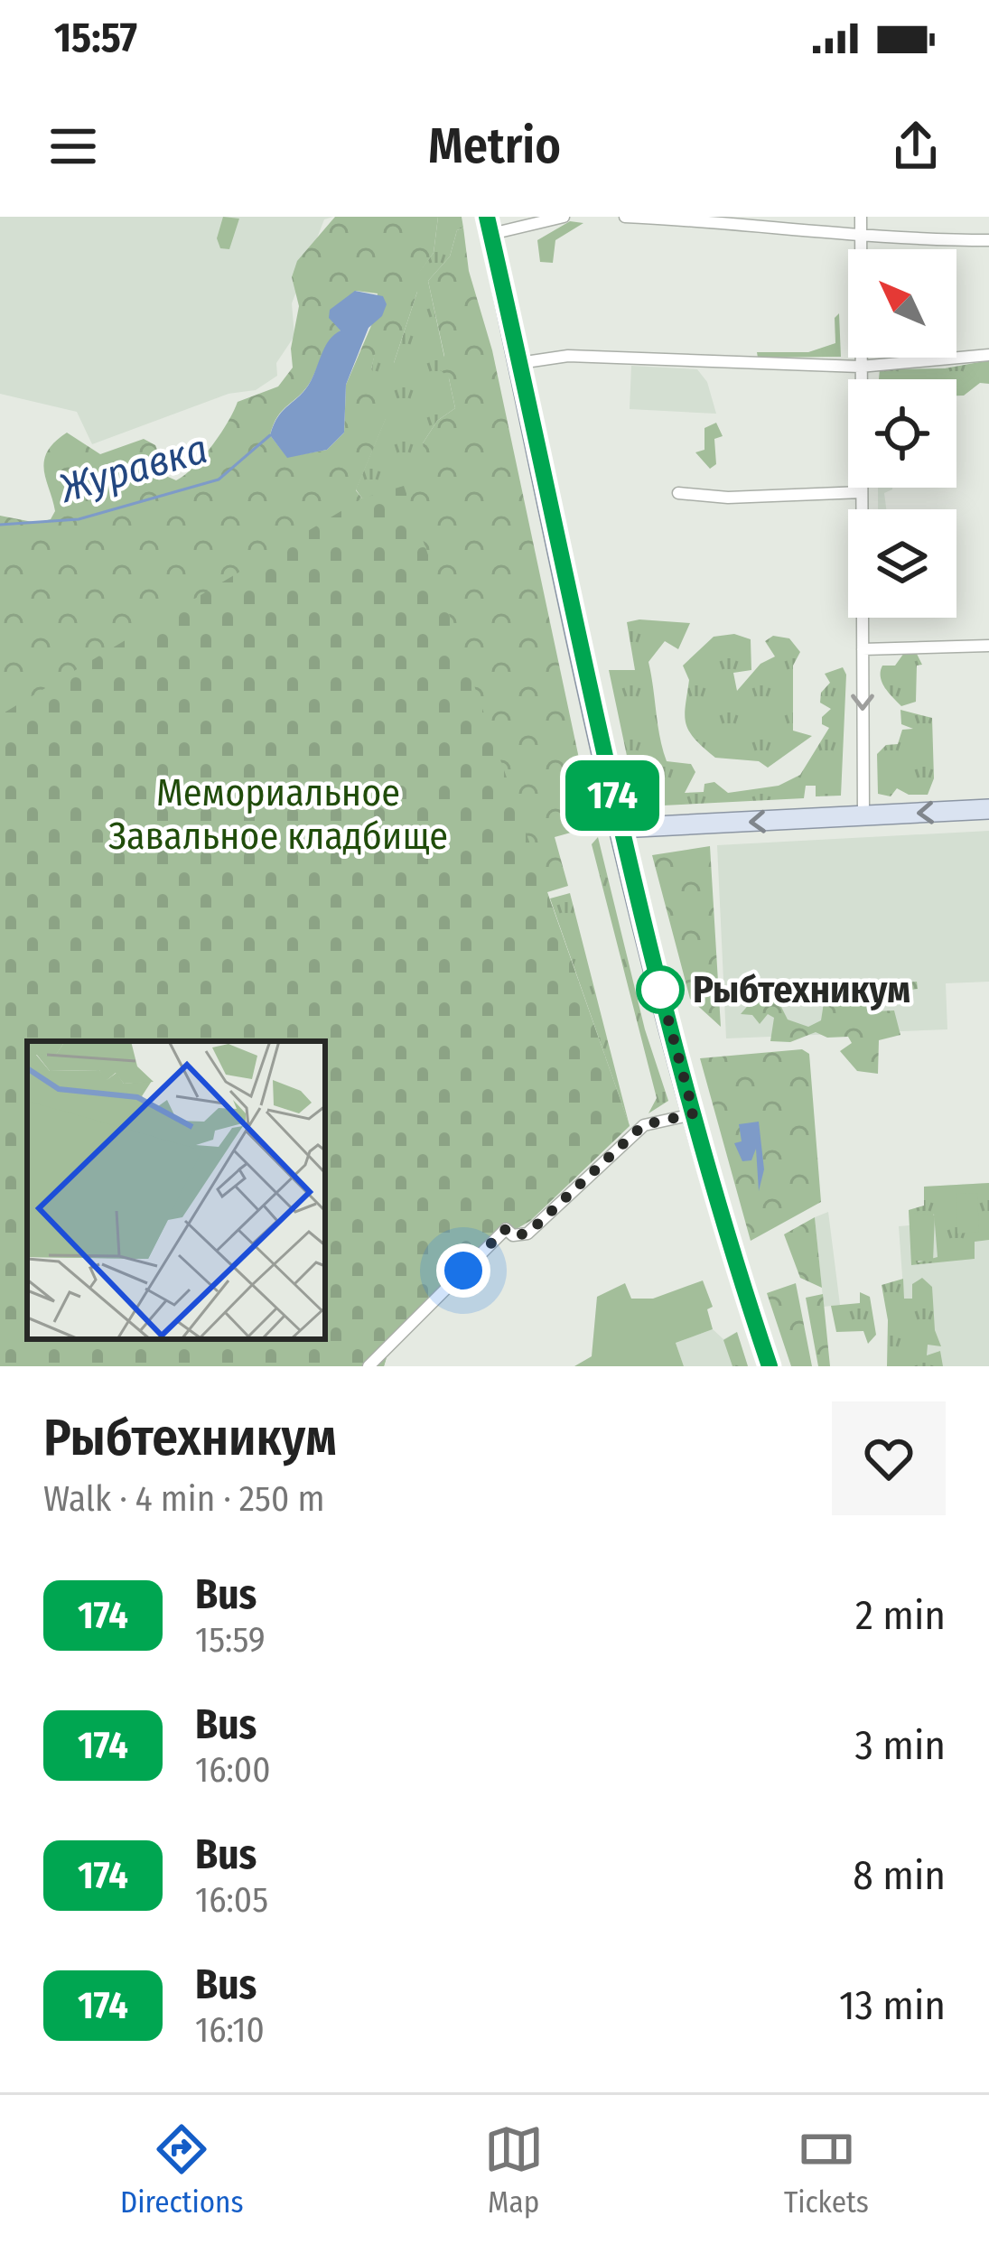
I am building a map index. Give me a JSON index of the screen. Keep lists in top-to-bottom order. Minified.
{"water":["Журавка"],"parks":["Мемориальное Завальное кладбище"],"places":["Рыбтехникум"],"lines":["bus line 174"],"north":"top left","page":{"status":"15:57","header":"Metrio","on_map":"174","heading":["Рыбтехникум","Walk · 4 min · 250 m"],"list":[{"mark":"174","name":"Bus","note":"15:59","value":"2 min"},{"mark":"174","name":"Bus","note":"16:00","value":"3 min"},{"mark":"174","name":"Bus","note":"16:05","value":"8 min"},{"mark":"174","name":"Bus","note":"16:10","value":"13 min"}],"tabs":["Directions","Map","Tickets"]}}
